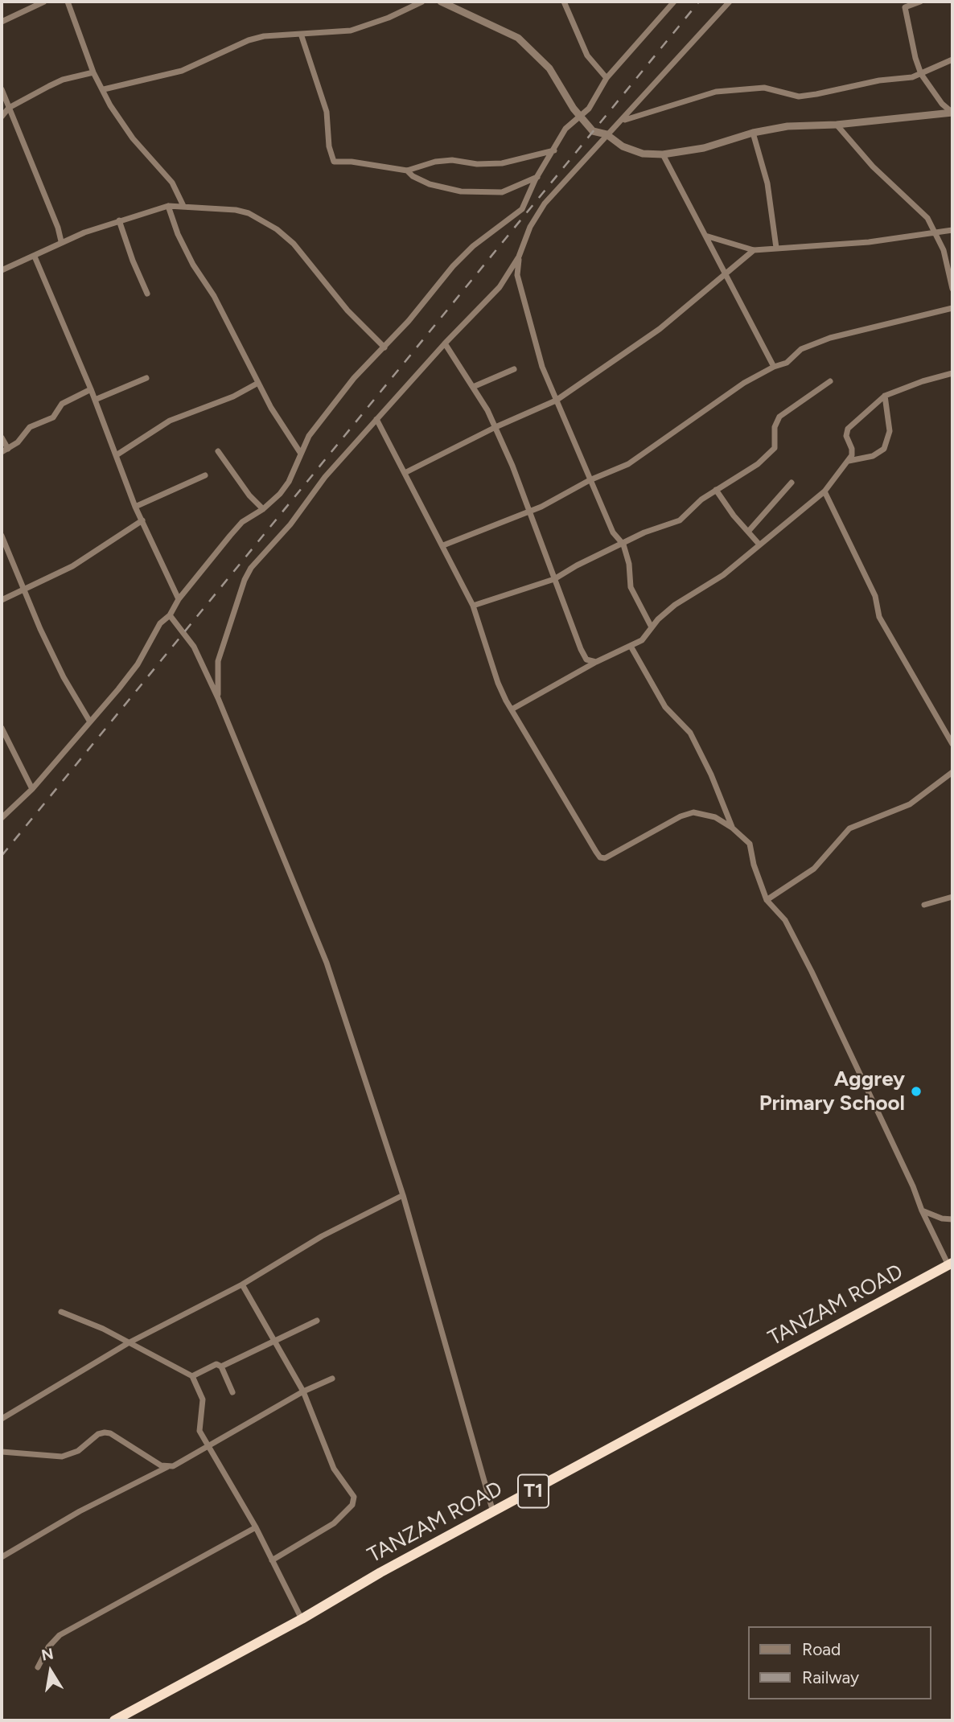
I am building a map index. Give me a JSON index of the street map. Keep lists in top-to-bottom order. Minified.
{"streets":{"highway":["TANZAM ROAD","T1"]},"places":["Aggrey Primary School"],"legend":["Road","Railway"],"north":"top"}
